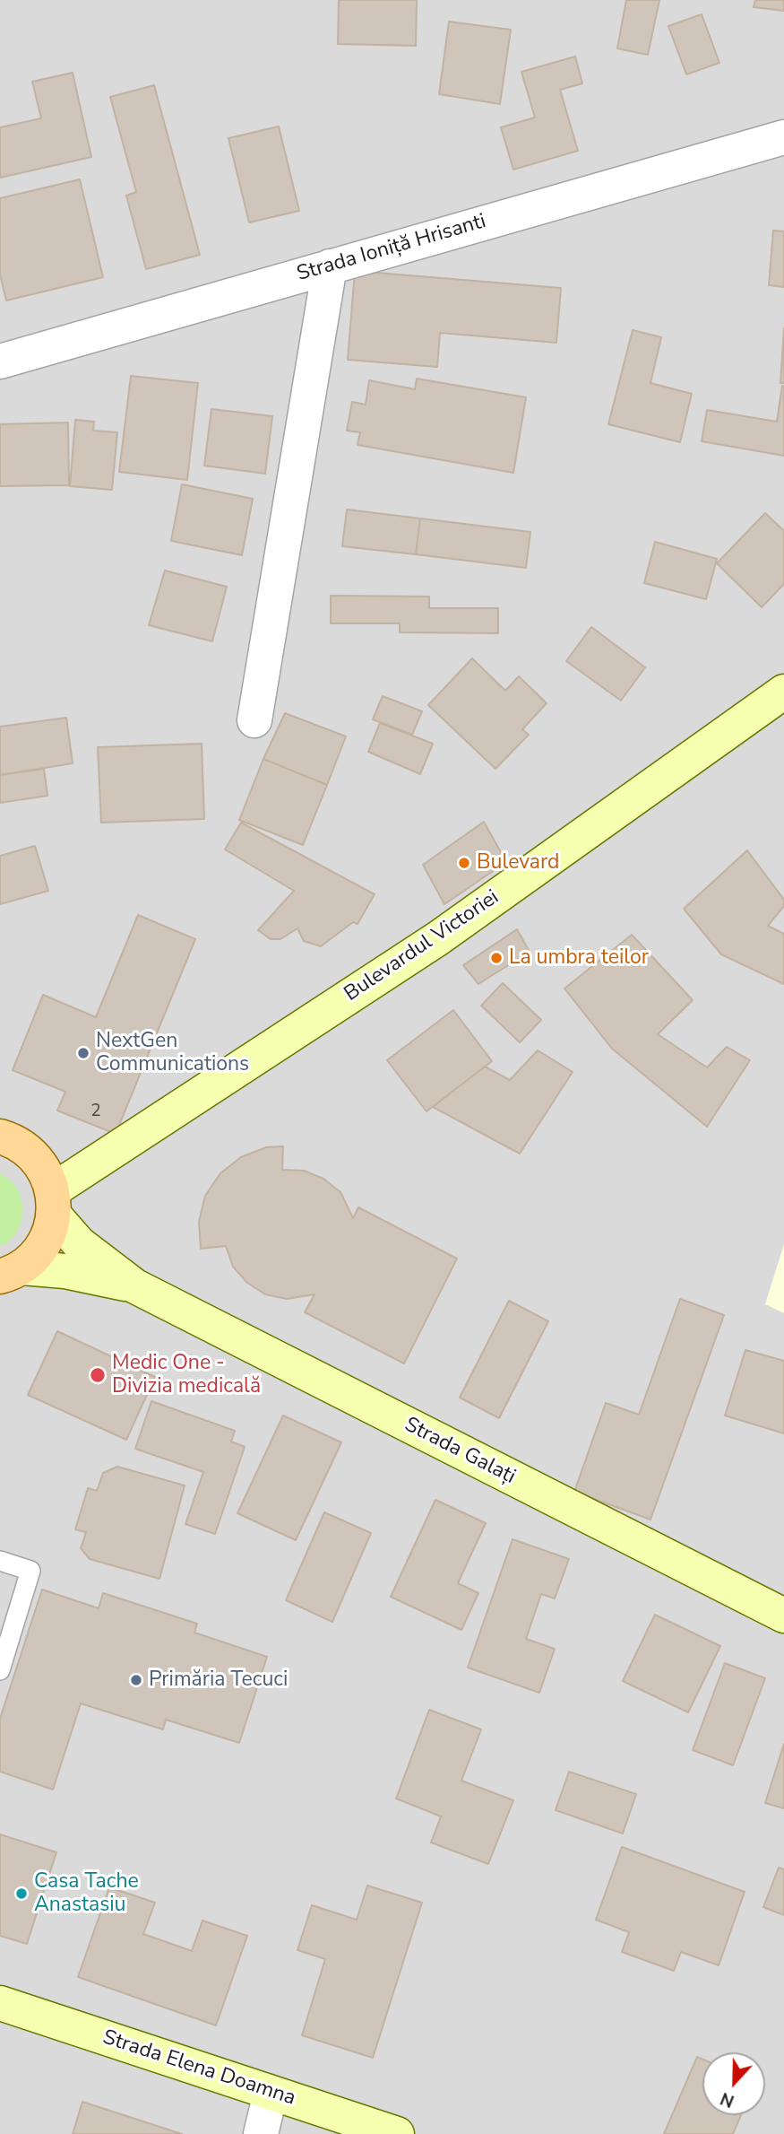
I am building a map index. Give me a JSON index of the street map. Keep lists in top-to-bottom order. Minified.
{"streets":{"street":["Strada Ioniță Hrisanti","Bulevardul Victoriei","Strada Galați","Strada Elena Doamna"]},"crossings":[["Bulevardul Victoriei","Strada Galați"]],"places":["Bulevard","La umbra teilor","NextGen Communications","Medic One - Divizia medicală","Primăria Tecuci","Casa Tache Anastasiu"],"house_numbers":["2"],"north":"bottom"}
